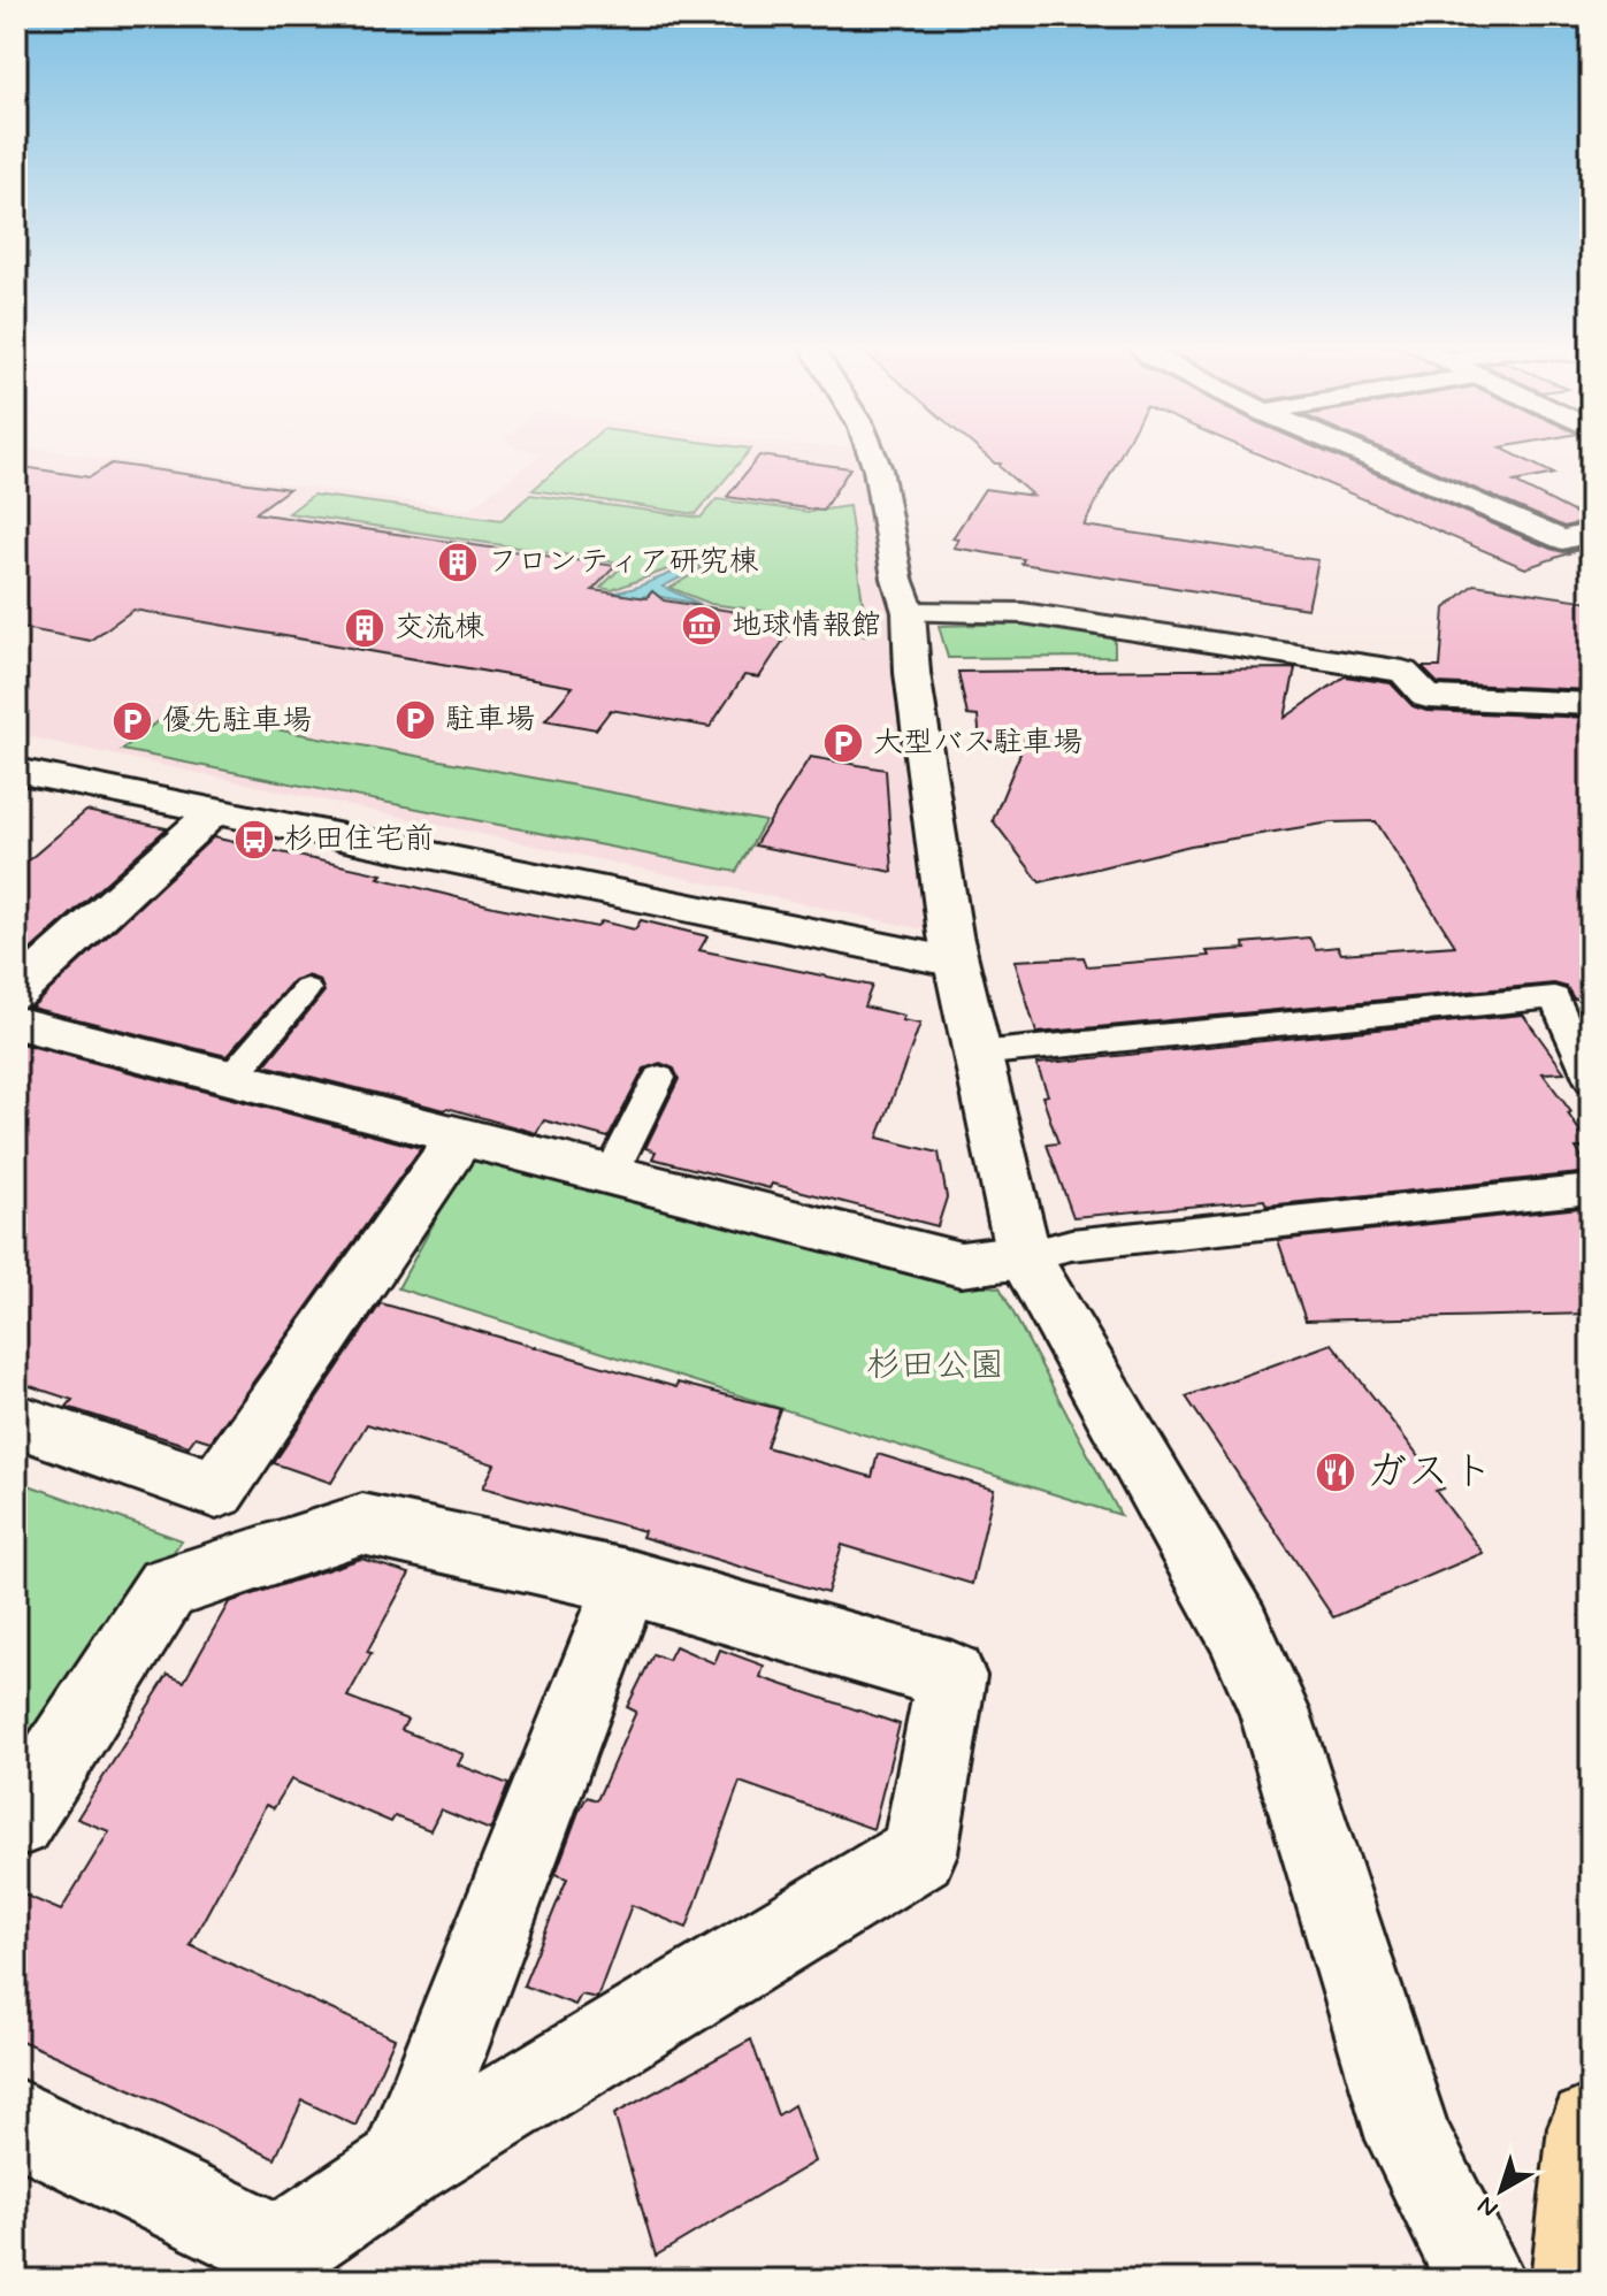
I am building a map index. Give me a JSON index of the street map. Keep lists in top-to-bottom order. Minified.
{"parks":["杉田公園"],"places":{"building":["フロンティア研究棟","交流棟"],"museum":["地球情報館"],"parking":["駐車場","優先駐車場","大型バス駐車場"],"bus stop":["杉田住宅前"],"restaurant":["ガスト"]},"north":"bottom left"}
